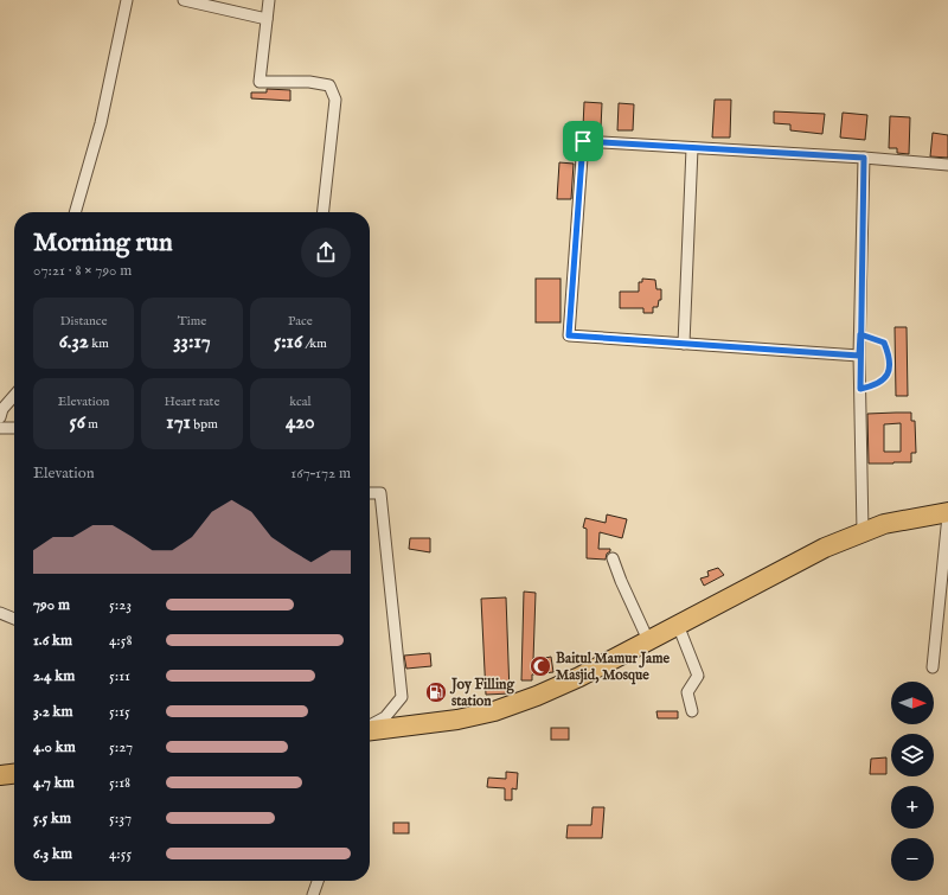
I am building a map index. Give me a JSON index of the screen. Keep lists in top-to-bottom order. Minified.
{"places":{"mosque":["Baitul Mamur Jame Masjid, Mosque"],"fuel station":["Joy Filling station"]},"north":"right","page":{"heading":["Morning run","07:21 · 8 × 790 m"],"stats":[["Distance","6.32 km"],["Time","33:17"],["Pace","5:16 /km"],["Elevation","56 m"],["Heart rate","171 bpm"],["kcal","420"]],"chart":["Elevation","167–172 m"],"list":[{"name":"790 m","note":"5:23"},{"name":"1.6 km","note":"4:58"},{"name":"2.4 km","note":"5:11"},{"name":"3.2 km","note":"5:15"},{"name":"4.0 km","note":"5:27"},{"name":"4.7 km","note":"5:18"},{"name":"5.5 km","note":"5:37"},{"name":"6.3 km","note":"4:55"}],"map_buttons":["+","−"]}}
